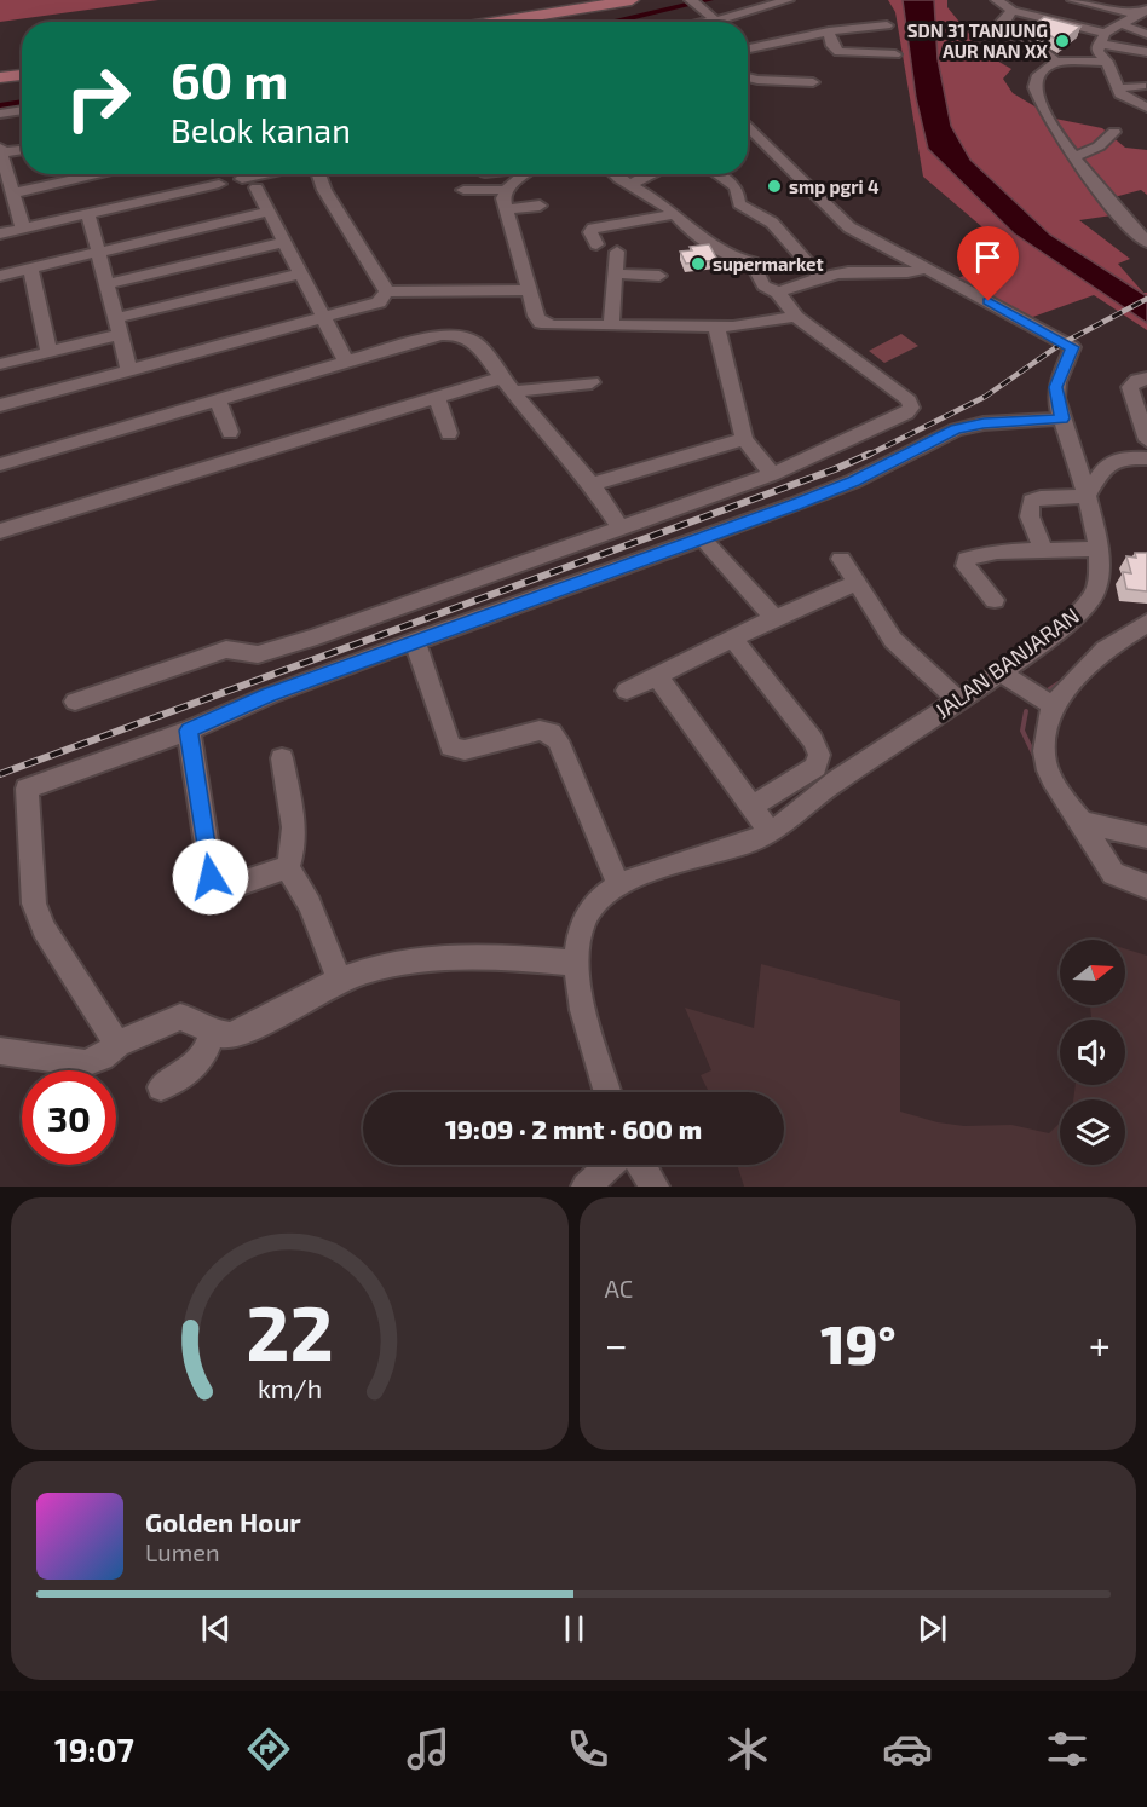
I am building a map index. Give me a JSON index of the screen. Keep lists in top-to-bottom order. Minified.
{"streets":{"street":["JALAN BANJARAN"]},"places":["SDN 31 TANJUNG AUR NAN XX","smp pgri 4","supermarket"],"north":"right","page":{"turn":["60 m","Belok kanan"],"limit":"30","trip":"19:09 · 2 mnt · 600 m","tile":"AC","heat":["−","19°","+"],"song":["Golden Hour","Lumen"],"tabs":"19:07","gauge":["22","km/h"]}}
